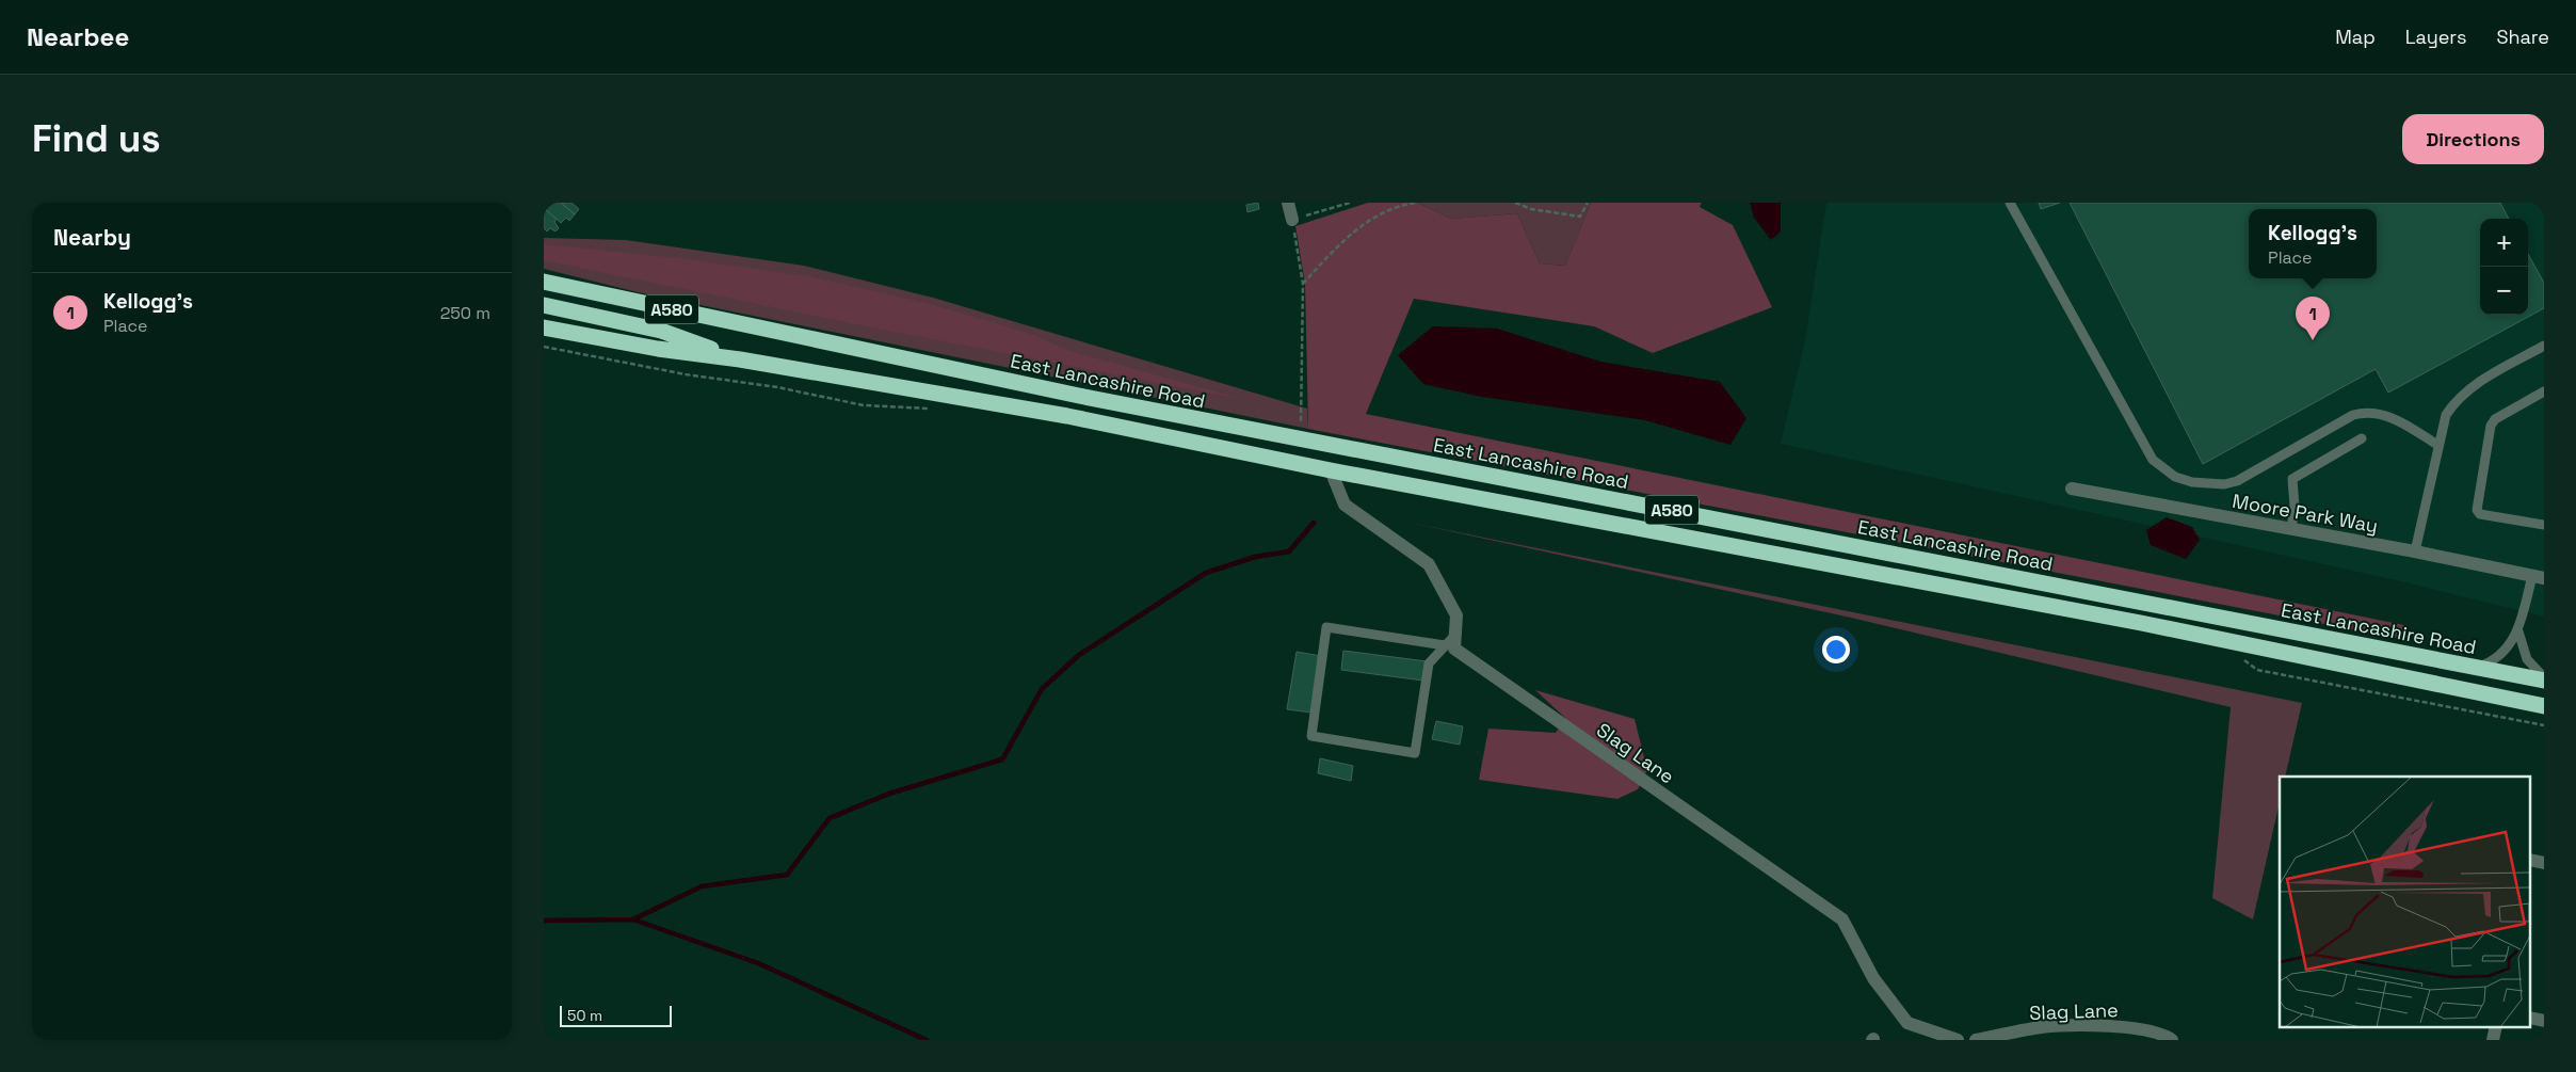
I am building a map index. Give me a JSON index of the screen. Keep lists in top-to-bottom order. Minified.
{"streets":{"highway":["A580","East Lancashire Road"],"street":["Moore Park Way","Slag Lane"]},"crossings":[["A580","Slag Lane"],["East Lancashire Road","Moore Park Way"]],"scale_bar":"50 m","page":{"header":"Nearbee","nav":["Map","Layers","Share"],"buttons":"Directions","title":"Find us","heading":"Nearby","popup":["Kellogg's","Place"],"map_buttons":["+","−"],"list":[{"mark":"1","name":"Kellogg's","note":"Place","value":"250 m"}],"pins":"1","scale":"50 m"}}
